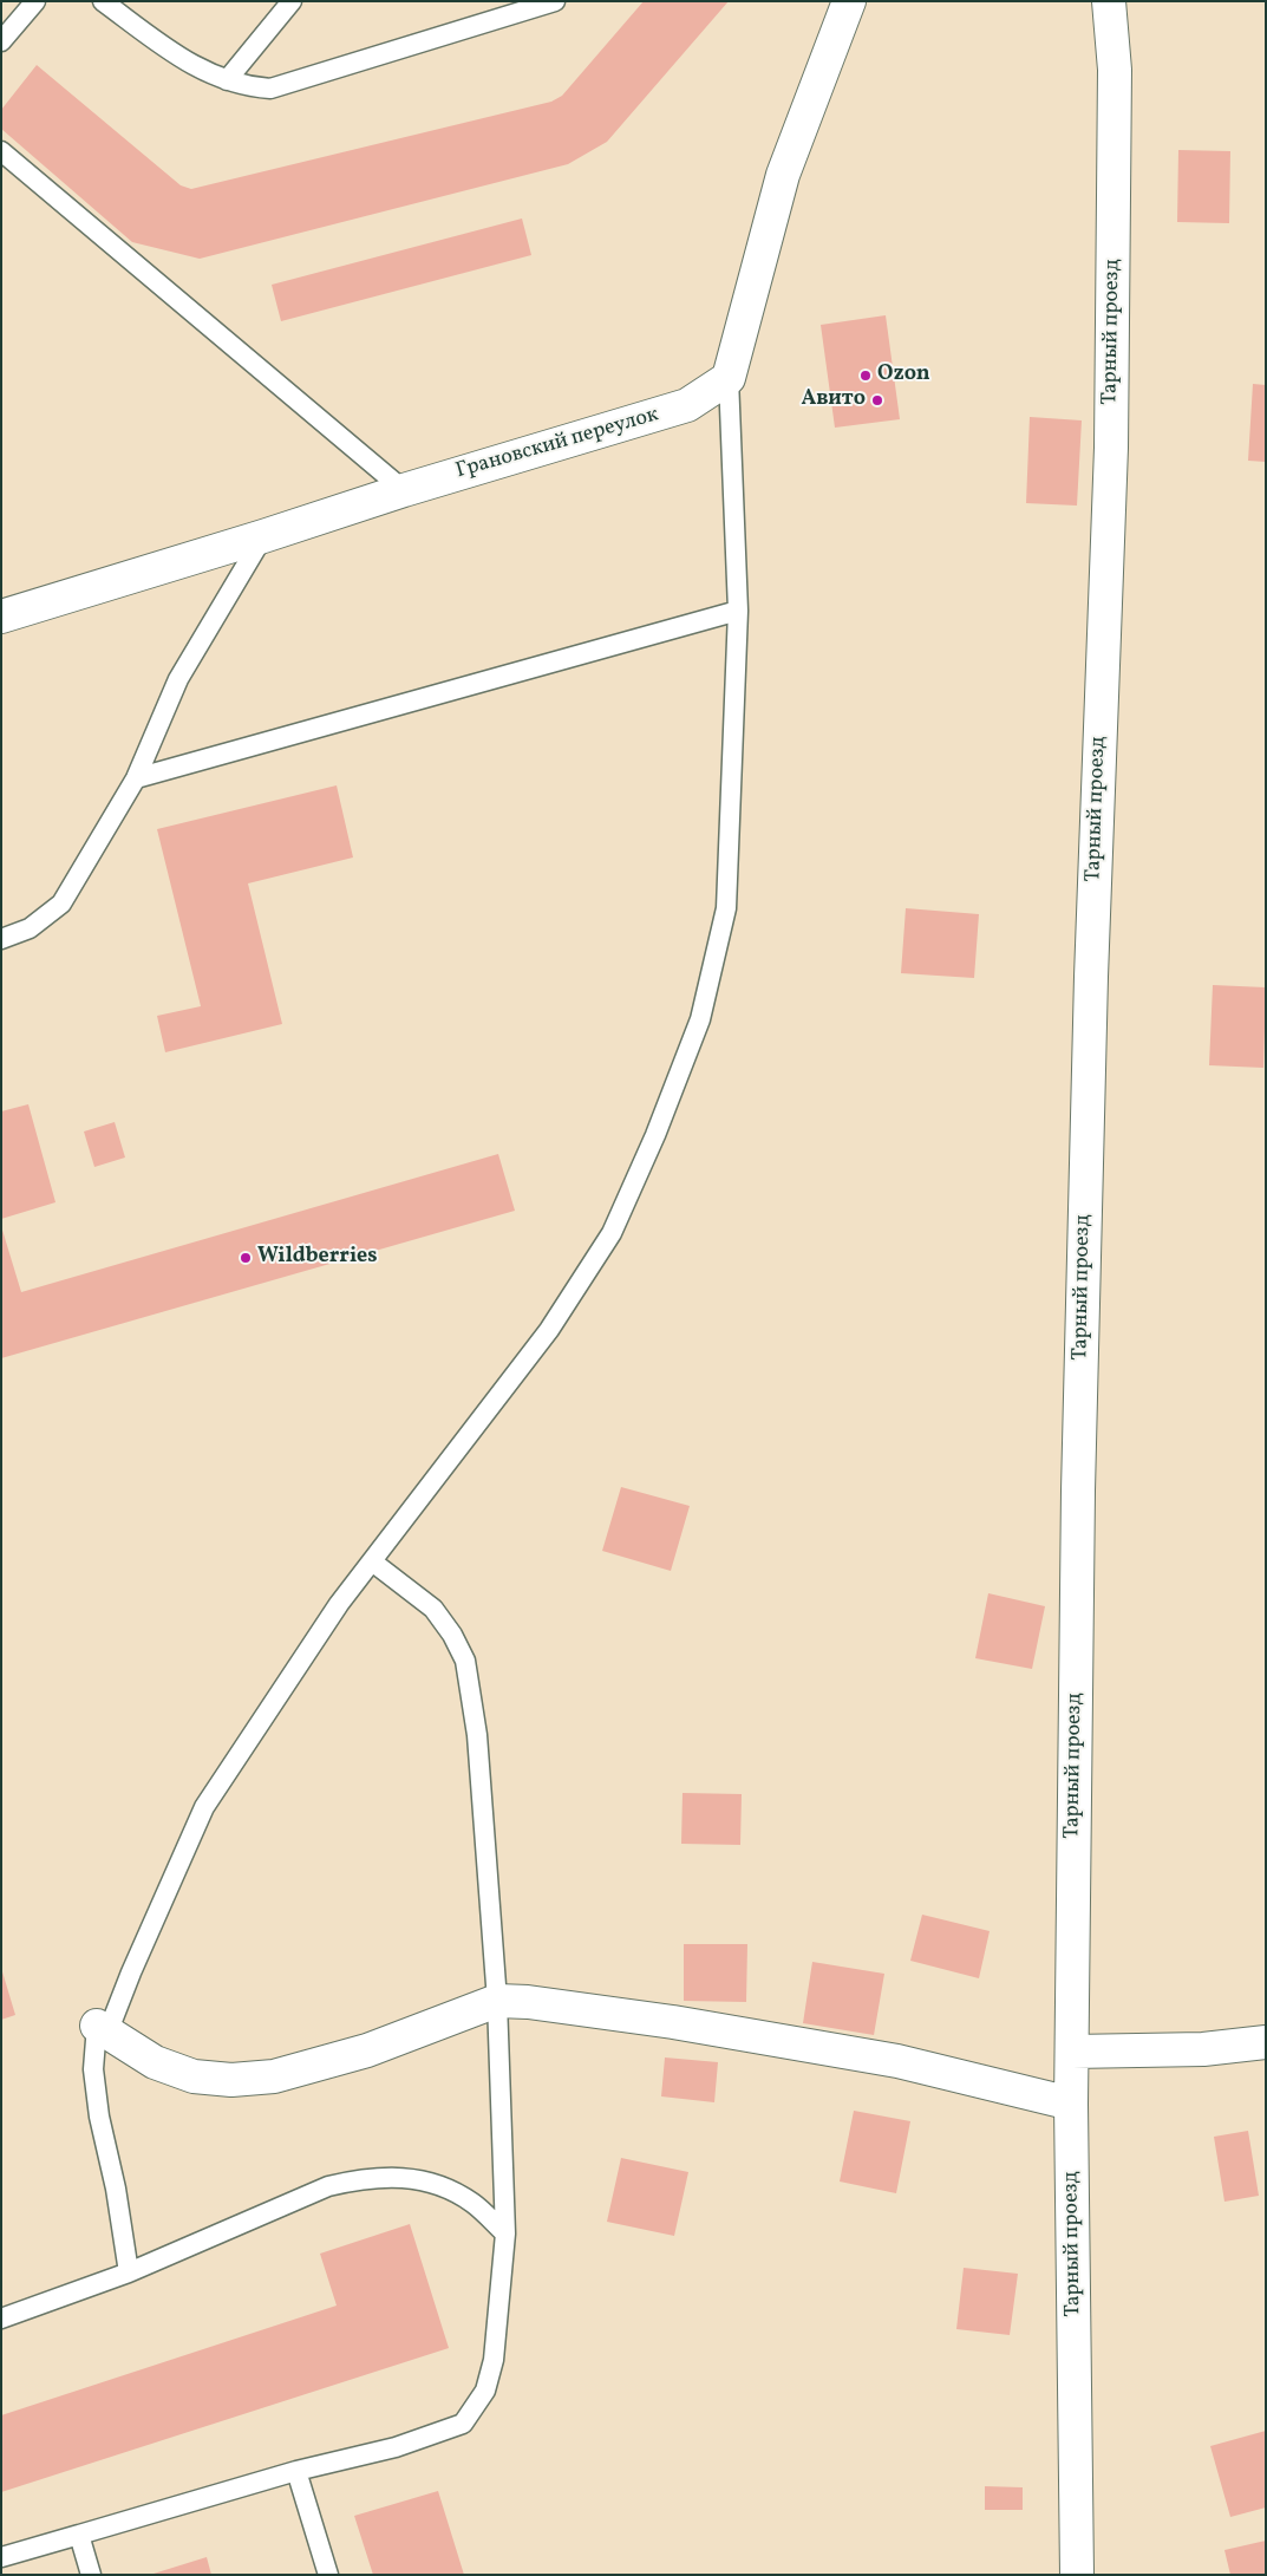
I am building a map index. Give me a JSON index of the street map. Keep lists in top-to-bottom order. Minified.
{"streets":{"street":["Тарный проезд","Грановский переулок"]},"places":["Ozon","Авито","Wildberries"]}
